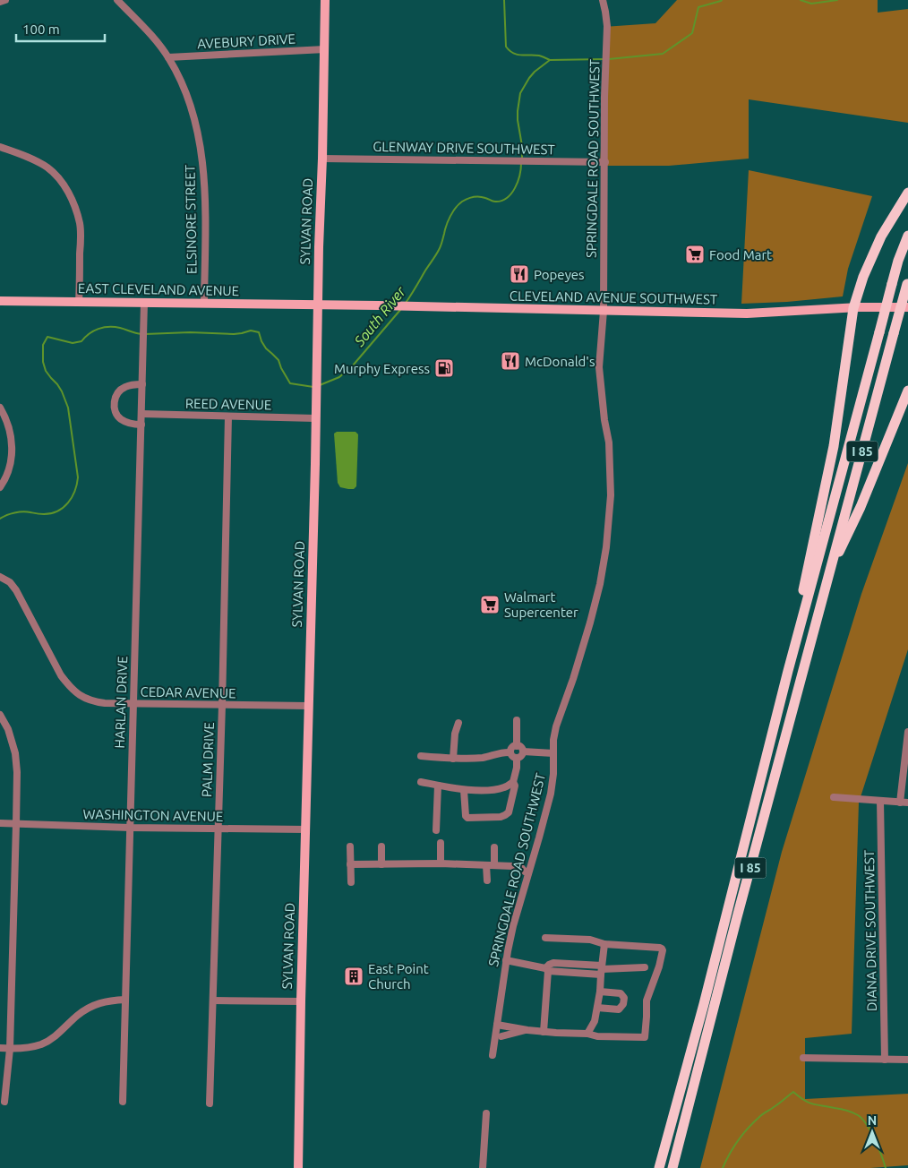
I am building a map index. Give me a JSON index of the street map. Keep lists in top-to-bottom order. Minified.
{"streets":{"highway":["I 85"],"main road":["SYLVAN ROAD","EAST CLEVELAND AVENUE","CLEVELAND AVENUE SOUTHWEST"],"street":["AVEBURY DRIVE","GLENWAY DRIVE SOUTHWEST","SPRINGDALE ROAD SOUTHWEST","ELSINORE STREET","REED AVENUE","CEDAR AVENUE","HARLAN DRIVE","PALM DRIVE","WASHINGTON AVENUE","DIANA DRIVE SOUTHWEST"]},"crossings":[["AVEBURY DRIVE","ELSINORE STREET"],["AVEBURY DRIVE","SYLVAN ROAD"],["GLENWAY DRIVE SOUTHWEST","SPRINGDALE ROAD SOUTHWEST"],["GLENWAY DRIVE SOUTHWEST","SYLVAN ROAD"],["SPRINGDALE ROAD SOUTHWEST","CLEVELAND AVENUE SOUTHWEST"],["ELSINORE STREET","EAST CLEVELAND AVENUE"],["SYLVAN ROAD","EAST CLEVELAND AVENUE"],["SYLVAN ROAD","CLEVELAND AVENUE SOUTHWEST"],["SYLVAN ROAD","REED AVENUE"],["SYLVAN ROAD","CEDAR AVENUE"],["SYLVAN ROAD","WASHINGTON AVENUE"],["EAST CLEVELAND AVENUE","CLEVELAND AVENUE SOUTHWEST"],["EAST CLEVELAND AVENUE","HARLAN DRIVE"],["REED AVENUE","HARLAN DRIVE"],["REED AVENUE","PALM DRIVE"],["CEDAR AVENUE","HARLAN DRIVE"],["CEDAR AVENUE","PALM DRIVE"],["HARLAN DRIVE","WASHINGTON AVENUE"],["PALM DRIVE","WASHINGTON AVENUE"]],"water":["South River"],"places":{"supermarket":["Food Mart","Walmart Supercenter"],"restaurant":["Popeyes","McDonald's"],"fuel station":["Murphy Express"],"building":["East Point Church"]},"scale_bar":"100 m","north":"top"}
